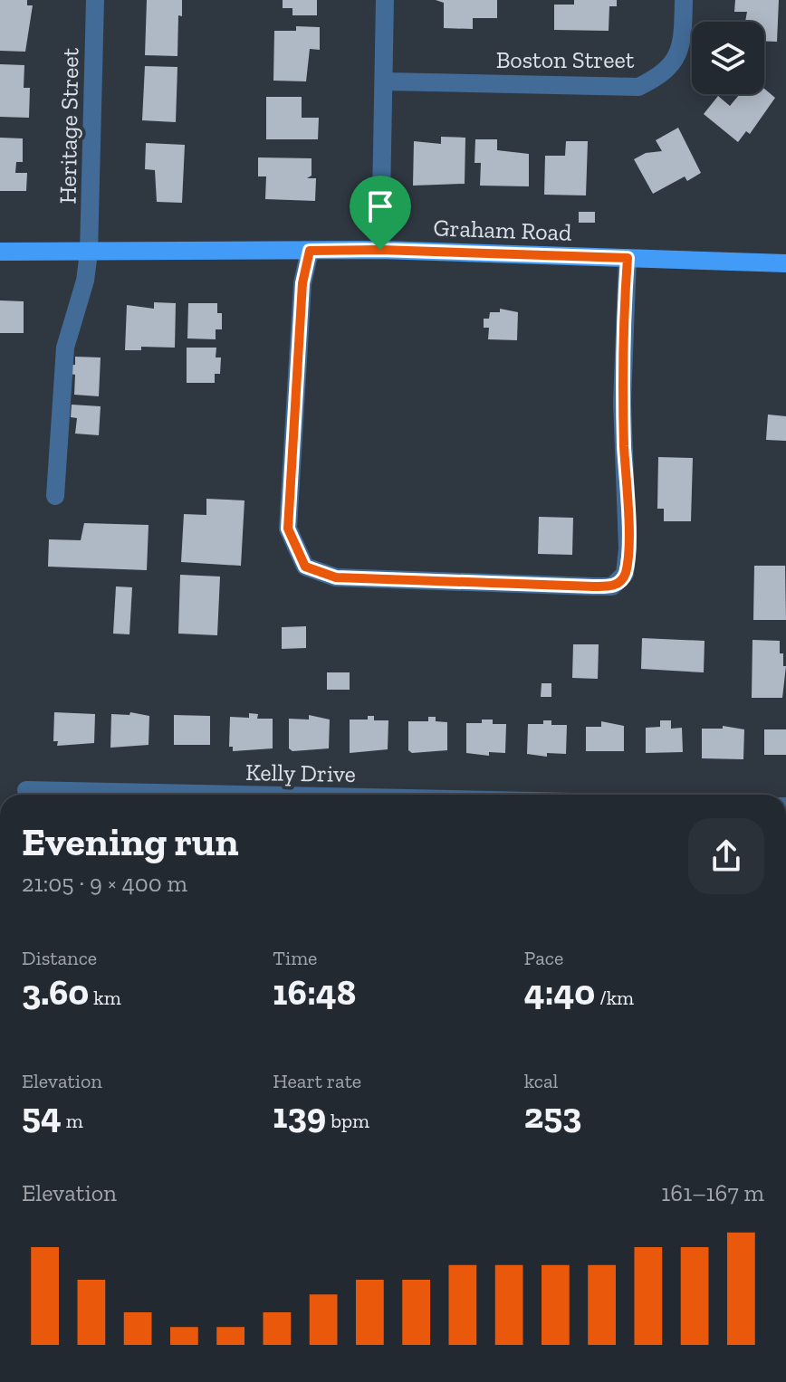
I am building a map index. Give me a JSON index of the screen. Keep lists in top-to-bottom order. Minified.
{"streets":{"main road":["Graham Road"],"street":["Boston Street","Heritage Street","Kelly Drive"]},"crossings":[["Heritage Street","Graham Road"]],"page":{"heading":["Evening run","21:05 · 9 × 400 m"],"stats":[["Distance","3.60 km"],["Time","16:48"],["Pace","4:40 /km"],["Elevation","54 m"],["Heart rate","139 bpm"],["kcal","253"]],"chart":["Elevation","161–167 m"]}}
